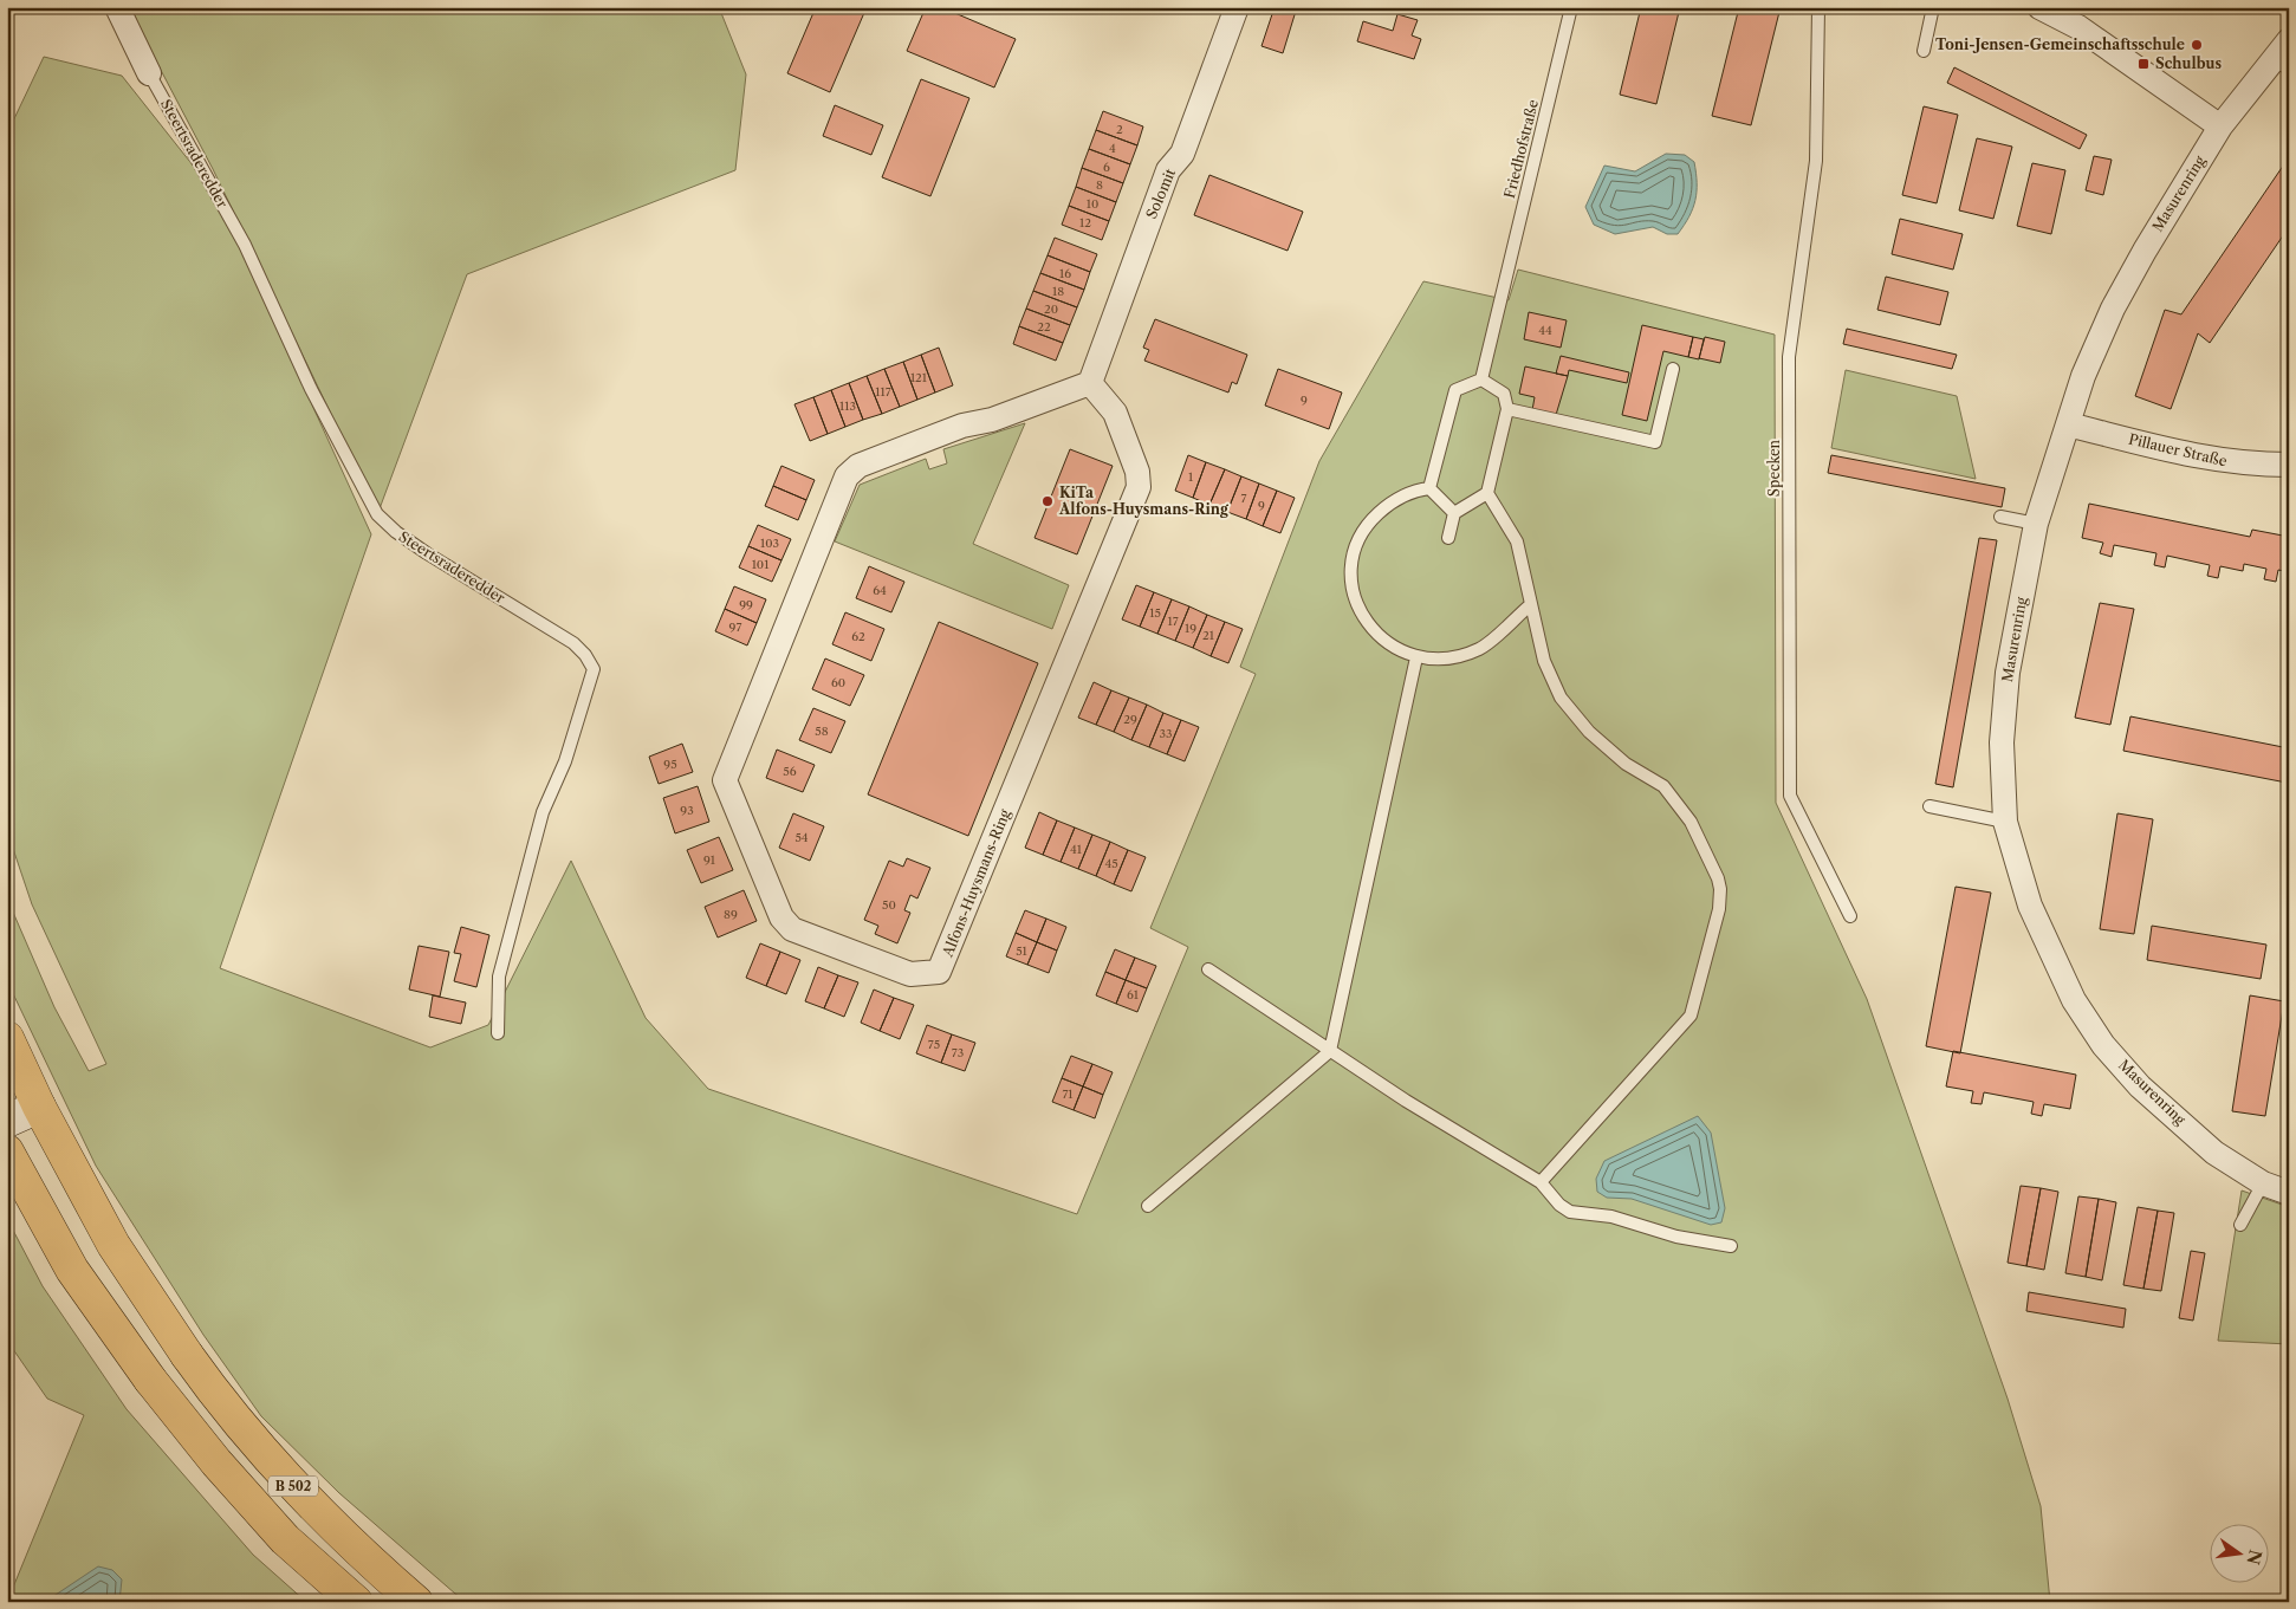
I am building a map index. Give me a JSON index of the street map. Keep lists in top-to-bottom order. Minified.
{"streets":{"main road":["B 502"],"street":["Steertsraderedder","Solomit","Masurenring","Pillauer Straße","Alfons-Huysmans-Ring"],"lane":["Friedhofstraße","Specken"]},"crossings":[["Solomit","Alfons-Huysmans-Ring"],["Masurenring","Pillauer Straße"]],"places":{"other":["Toni-Jensen-Gemeinschaftsschule","KiTa Alfons-Huysmans-Ring"],"transit":["Schulbus"]},"house_numbers":["2","4","6","8","10","12","16","18","20","22","44","121","117","9","113","1","7","9","103","101","64","99","15","17","97","19","21","62","60","29","58","33","95","56","93","54","41","91","45","50","89","51","61","75","73","71"],"north":"right"}
